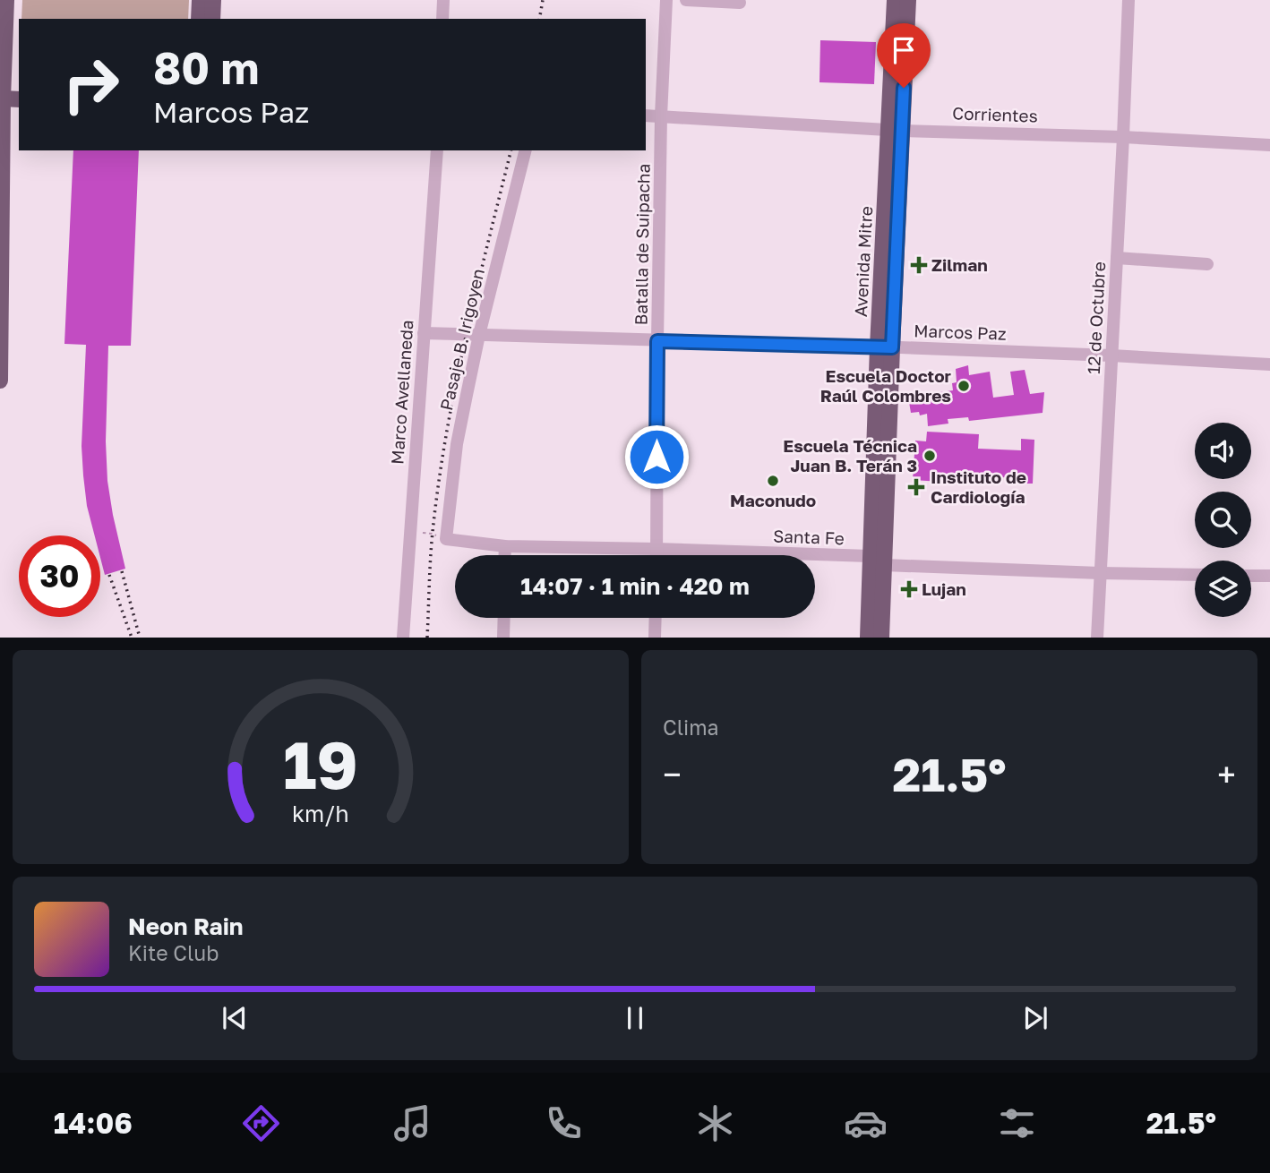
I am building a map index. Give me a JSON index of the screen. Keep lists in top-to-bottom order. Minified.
{"streets":{"main road":["Avenida Mitre"],"street":["Corrientes","Batalla de Suipacha","12 de Octubre","Marcos Paz","Pasaje B. Irigoyen","Marco Avellaneda","Santa Fe"]},"crossings":[["Corrientes","Batalla de Suipacha"],["Corrientes","Avenida Mitre"],["Corrientes","12 de Octubre"],["Batalla de Suipacha","Marcos Paz"],["Batalla de Suipacha","Santa Fe"],["Avenida Mitre","Marcos Paz"],["Avenida Mitre","Santa Fe"],["12 de Octubre","Marcos Paz"],["12 de Octubre","Santa Fe"],["Marcos Paz","Pasaje B. Irigoyen"],["Marcos Paz","Marco Avellaneda"],["Pasaje B. Irigoyen","Santa Fe"]],"places":{"health":["Zilman","Instituto de Cardiología","Lujan"],"other":["Escuela Doctor Raúl Colombres","Escuela Técnica Juan B. Terán 3","Maconudo"]},"page":{"turn":["80 m","Marcos Paz"],"limit":"30","trip":"14:07 · 1 min · 420 m","tile":"Clima","heat":["−","21.5°","+"],"song":["Neon Rain","Kite Club"],"tabs":["14:06","21.5°"],"gauge":["19","km/h"]}}
